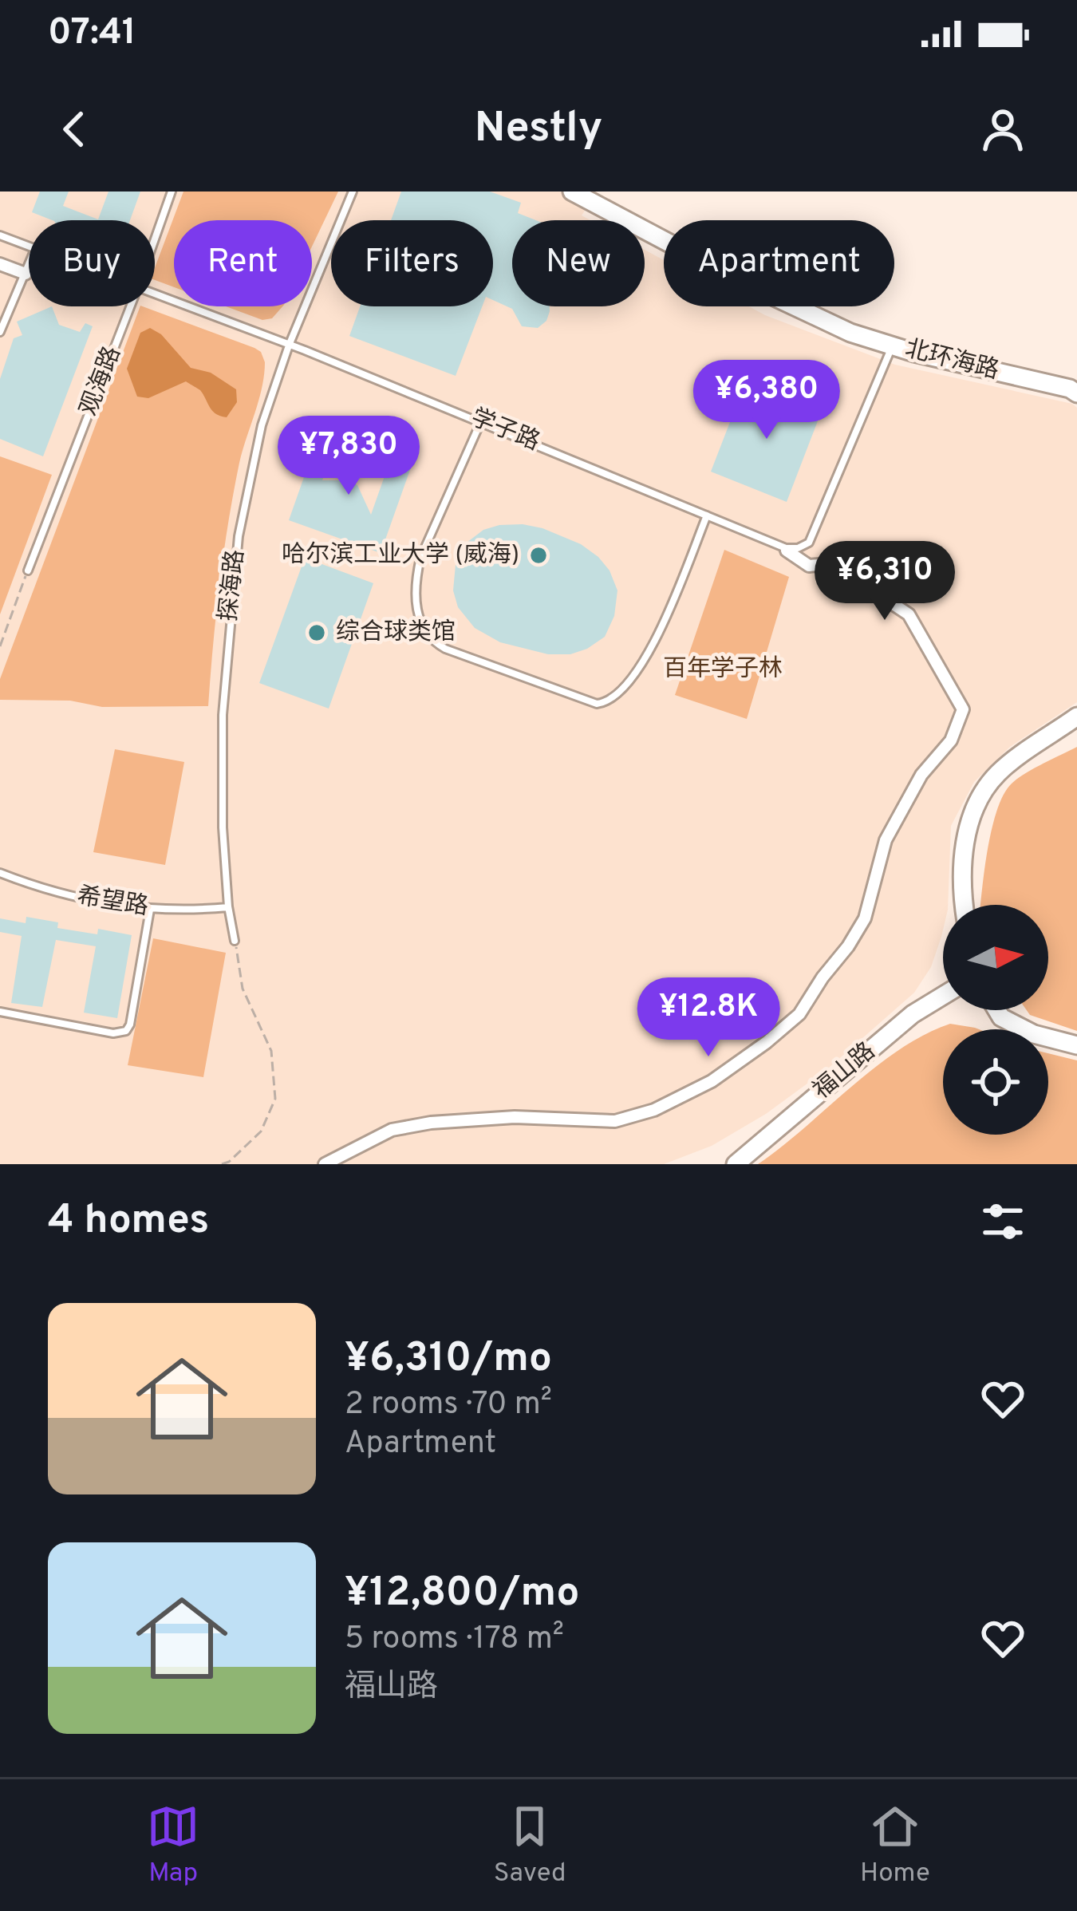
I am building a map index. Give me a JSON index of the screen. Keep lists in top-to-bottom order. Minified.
{"streets":{"main road":["北环海路","福山路"],"lane":["观海路","学子路","探海路","希望路"]},"crossings":[["北环海路","学子路"],["学子路","探海路"],["探海路","希望路"]],"parks":["百年学子林"],"places":["哈尔滨工业大学 (威海)","综合球类馆"],"north":"right","page":{"status":"07:41","header":"Nestly","chip":["Buy","Rent","Filters","New","Apartment"],"price":["¥6,380","¥7,830","¥6,310","¥12.8K"],"heading":"4 homes","list":[{"name":"¥6,310/mo","note":"2 rooms · 70 m² · Apartment"},{"name":"¥12,800/mo","note":"5 rooms · 178 m² · 福山路"}],"tabs":["Map","Saved","Home"]}}
